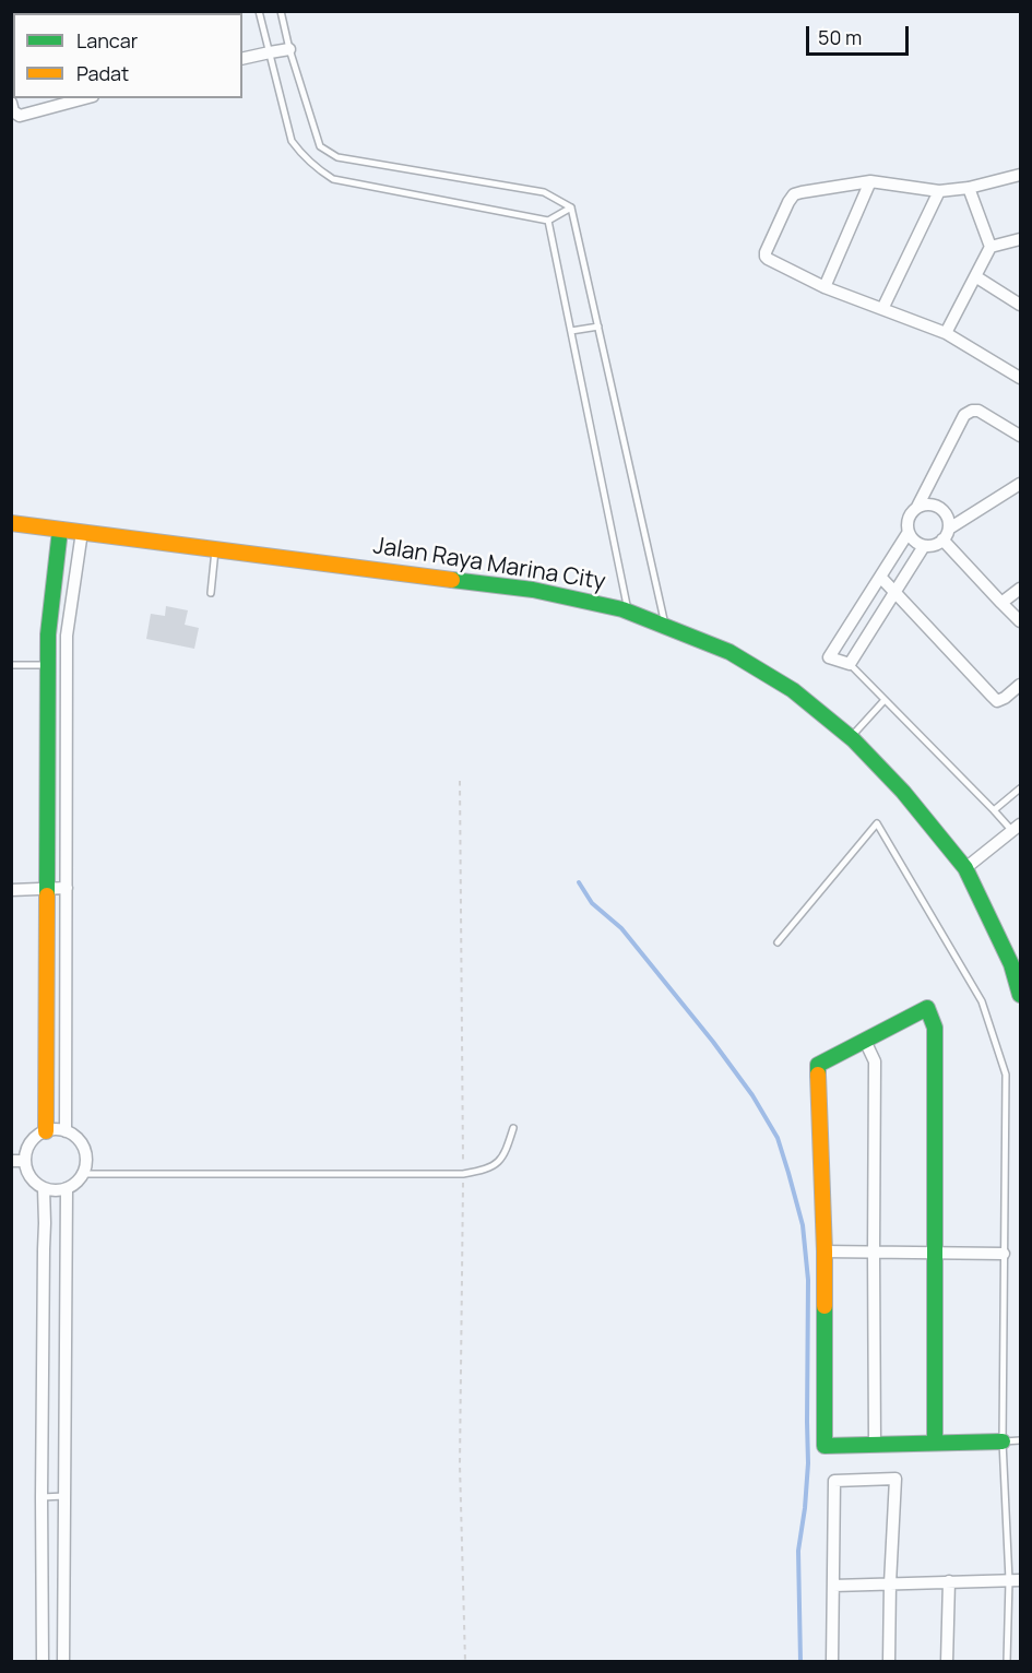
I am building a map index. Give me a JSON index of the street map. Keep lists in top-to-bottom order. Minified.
{"streets":{"street":["Jalan Raya Marina City"]},"legend":["Lancar","Padat"],"scale_bar":"50 m"}
